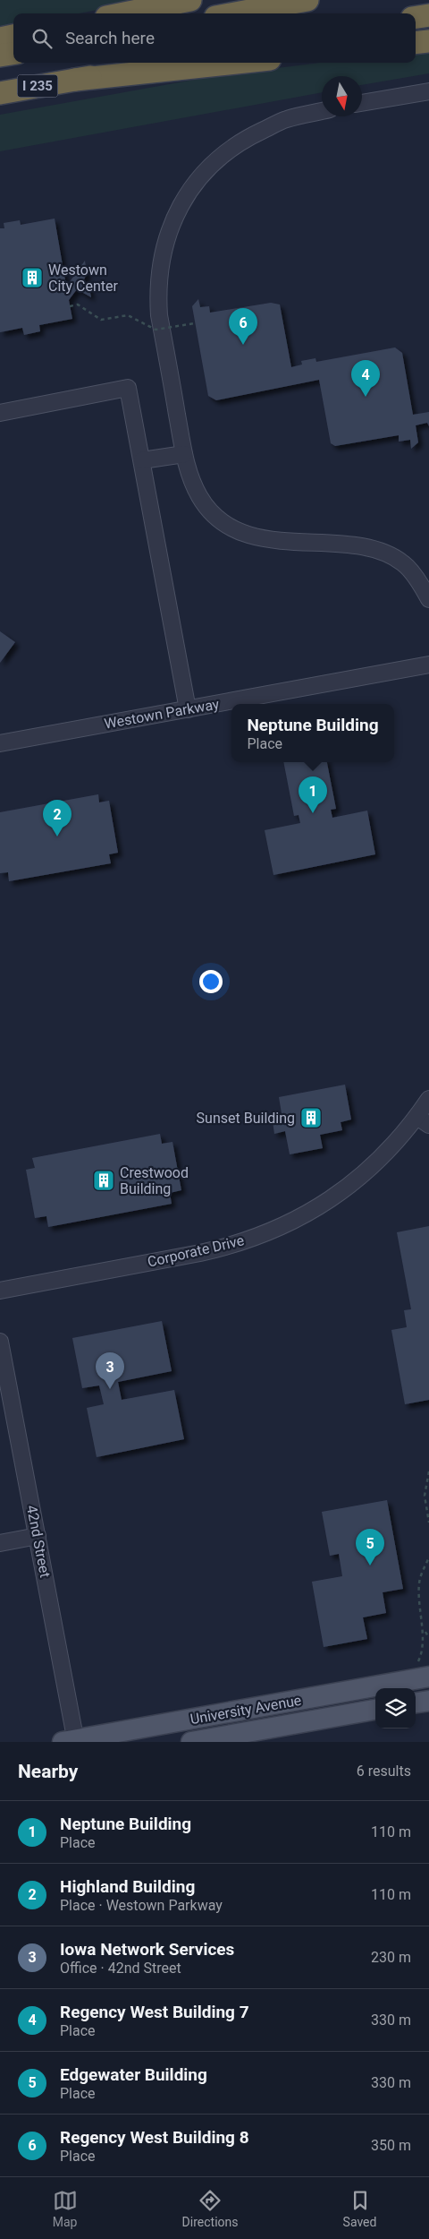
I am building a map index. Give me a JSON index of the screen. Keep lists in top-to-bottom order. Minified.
{"streets":{"highway":["I 235"],"main road":["University Avenue"],"street":["Westown Parkway","Corporate Drive","42nd Street"]},"crossings":[["42nd Street","University Avenue"]],"places":{"building":["Westown City Center","Sunset Building","Crestwood Building"]},"north":"bottom","page":{"search":"Search here","pins":["6","4","1","2","3","5"],"popup":["Neptune Building","Place"],"heading":["Nearby","6 results"],"list":[{"mark":"1","name":"Neptune Building","note":"Place","value":"110 m"},{"mark":"2","name":"Highland Building","note":"Place · Westown Parkway","value":"110 m"},{"mark":"3","name":"Iowa Network Services","note":"Office · 42nd Street","value":"230 m"},{"mark":"4","name":"Regency West Building 7","note":"Place","value":"330 m"},{"mark":"5","name":"Edgewater Building","note":"Place","value":"330 m"},{"mark":"6","name":"Regency West Building 8","note":"Place","value":"350 m"}],"nav":["Map","Directions","Saved"]}}
